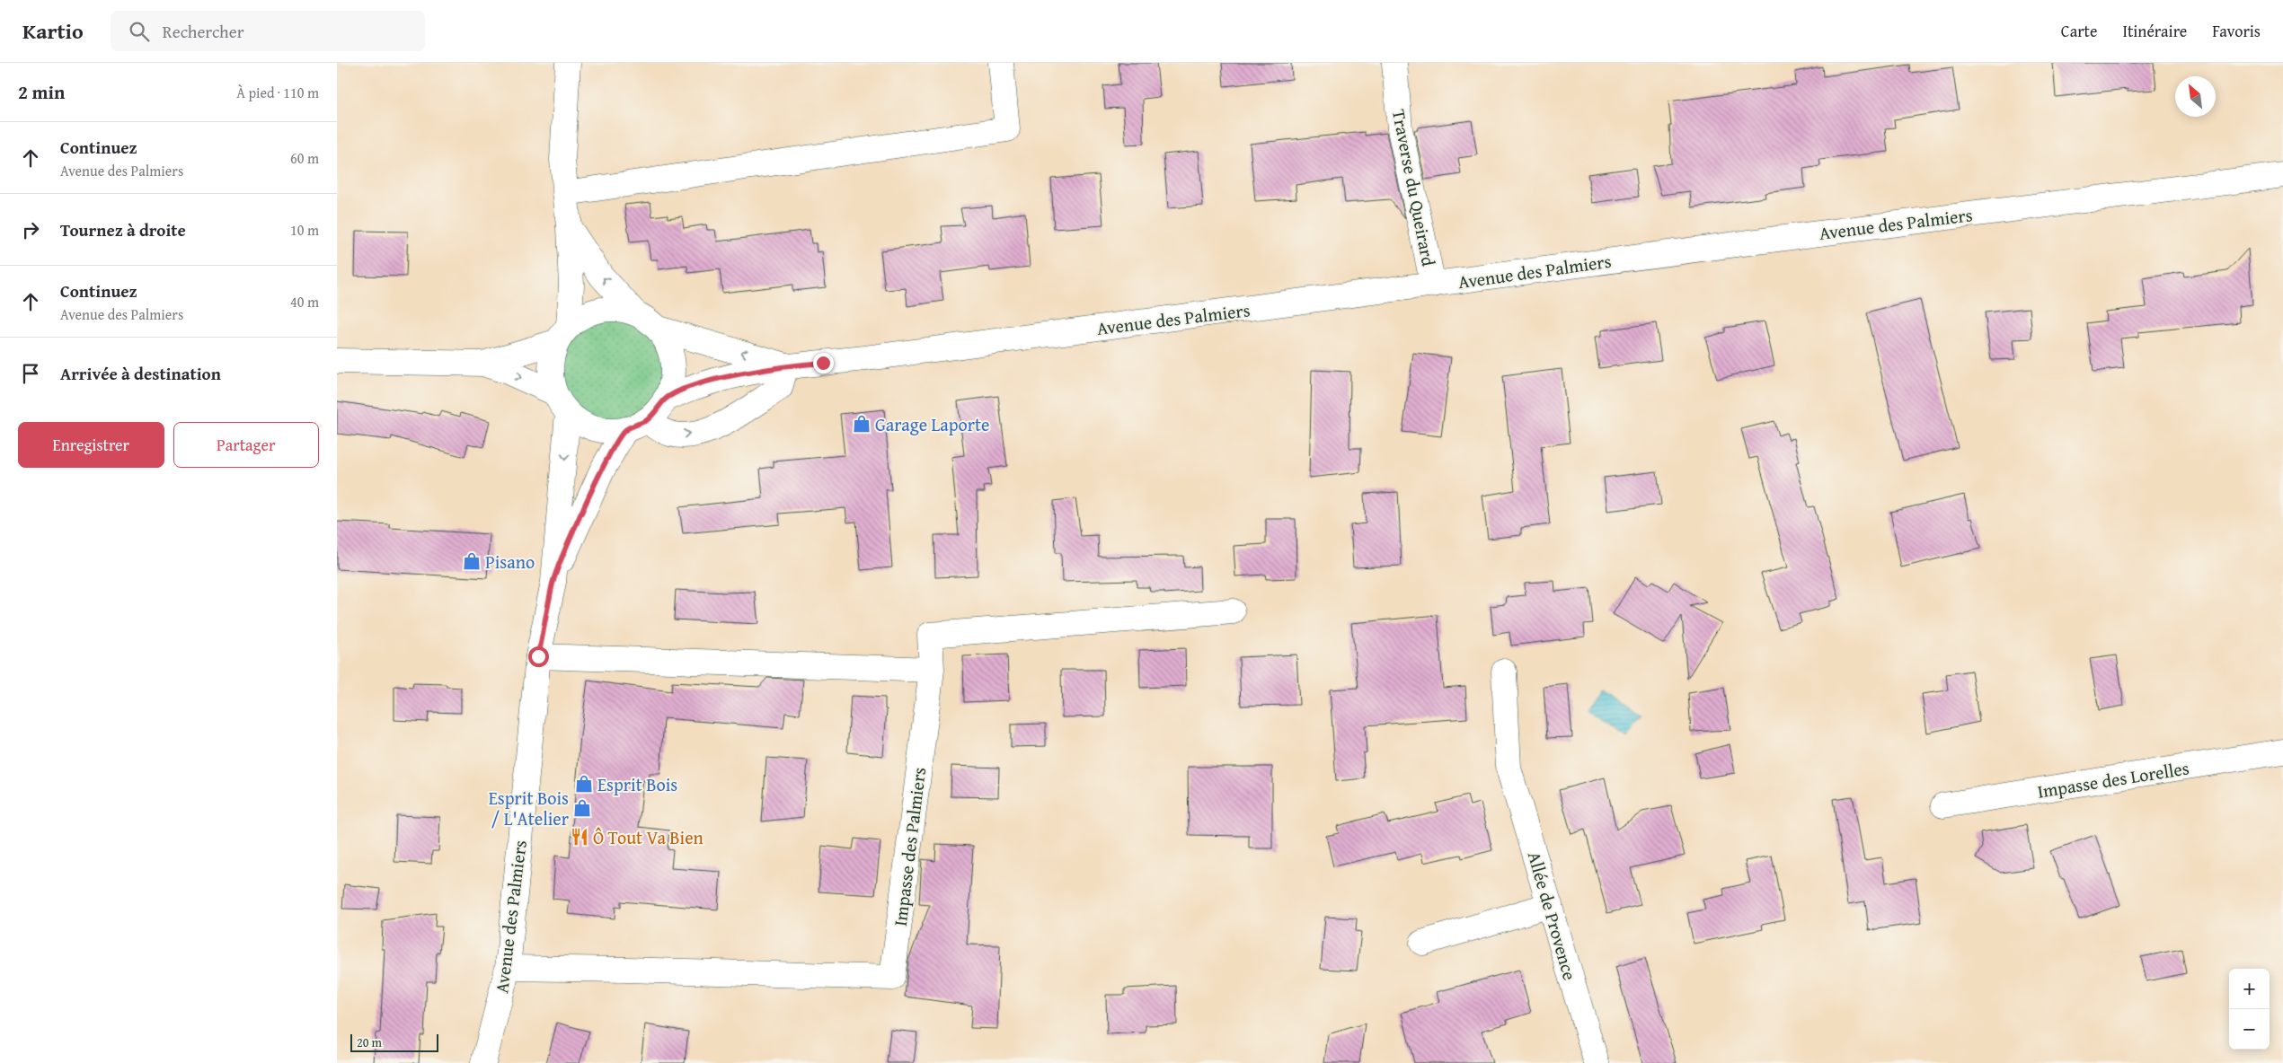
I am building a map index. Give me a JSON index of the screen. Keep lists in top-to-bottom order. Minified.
{"streets":{"main road":["Traverse du Queirard","Avenue des Palmiers","Impasse des Lorelles","Impasse des Palmiers","Allée de Provence"]},"crossings":[["Traverse du Queirard","Avenue des Palmiers"],["Avenue des Palmiers","Impasse des Palmiers"]],"places":{"shop":["Garage Laporte","Pisano","Esprit Bois","Esprit Bois / L'Atelier"],"restaurant":["Ô Tout Va Bien"]},"scale_bar":"20 m","north":"top left","page":{"header":"Kartio","search":"Rechercher","nav":["Carte","Itinéraire","Favoris"],"heading":["2 min","À pied · 110 m"],"list":[["Continuez","Avenue des Palmiers","60 m"],["Tournez à droite","10 m"],["Continuez","Avenue des Palmiers","40 m"],"Arrivée à destination"],"buttons":["Enregistrer","Partager"],"map_buttons":["+","−"],"scale":"20 m"}}
